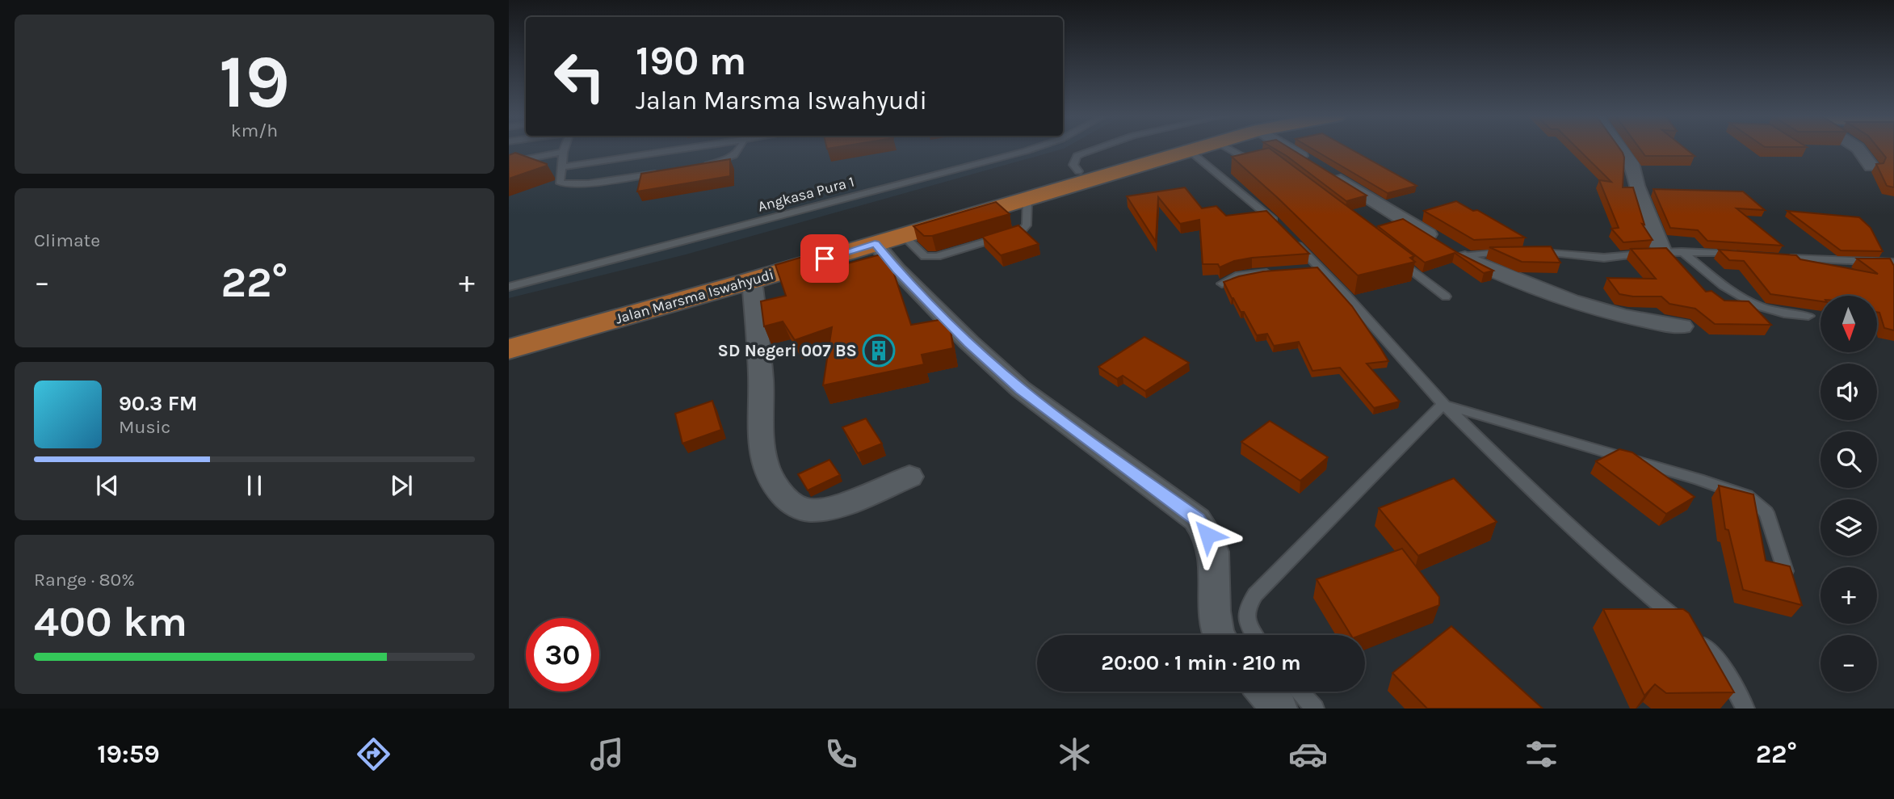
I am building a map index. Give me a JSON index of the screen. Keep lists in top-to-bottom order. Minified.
{"streets":{"highway":["Jalan Marsma Iswahyudi"],"lane":["Angkasa Pura 1"]},"places":{"building":["SD Negeri 007 BS"]},"north":"bottom","page":{"tile":[["19","km/h"],"Climate",["Range · 80%","400 km"]],"turn":["190 m","Jalan Marsma Iswahyudi"],"heat":["−","22°","+"],"map_buttons":["+","−"],"song":["90.3 FM","Music"],"limit":"30","trip":"20:00 · 1 min · 210 m","tabs":["19:59","22°"]}}
